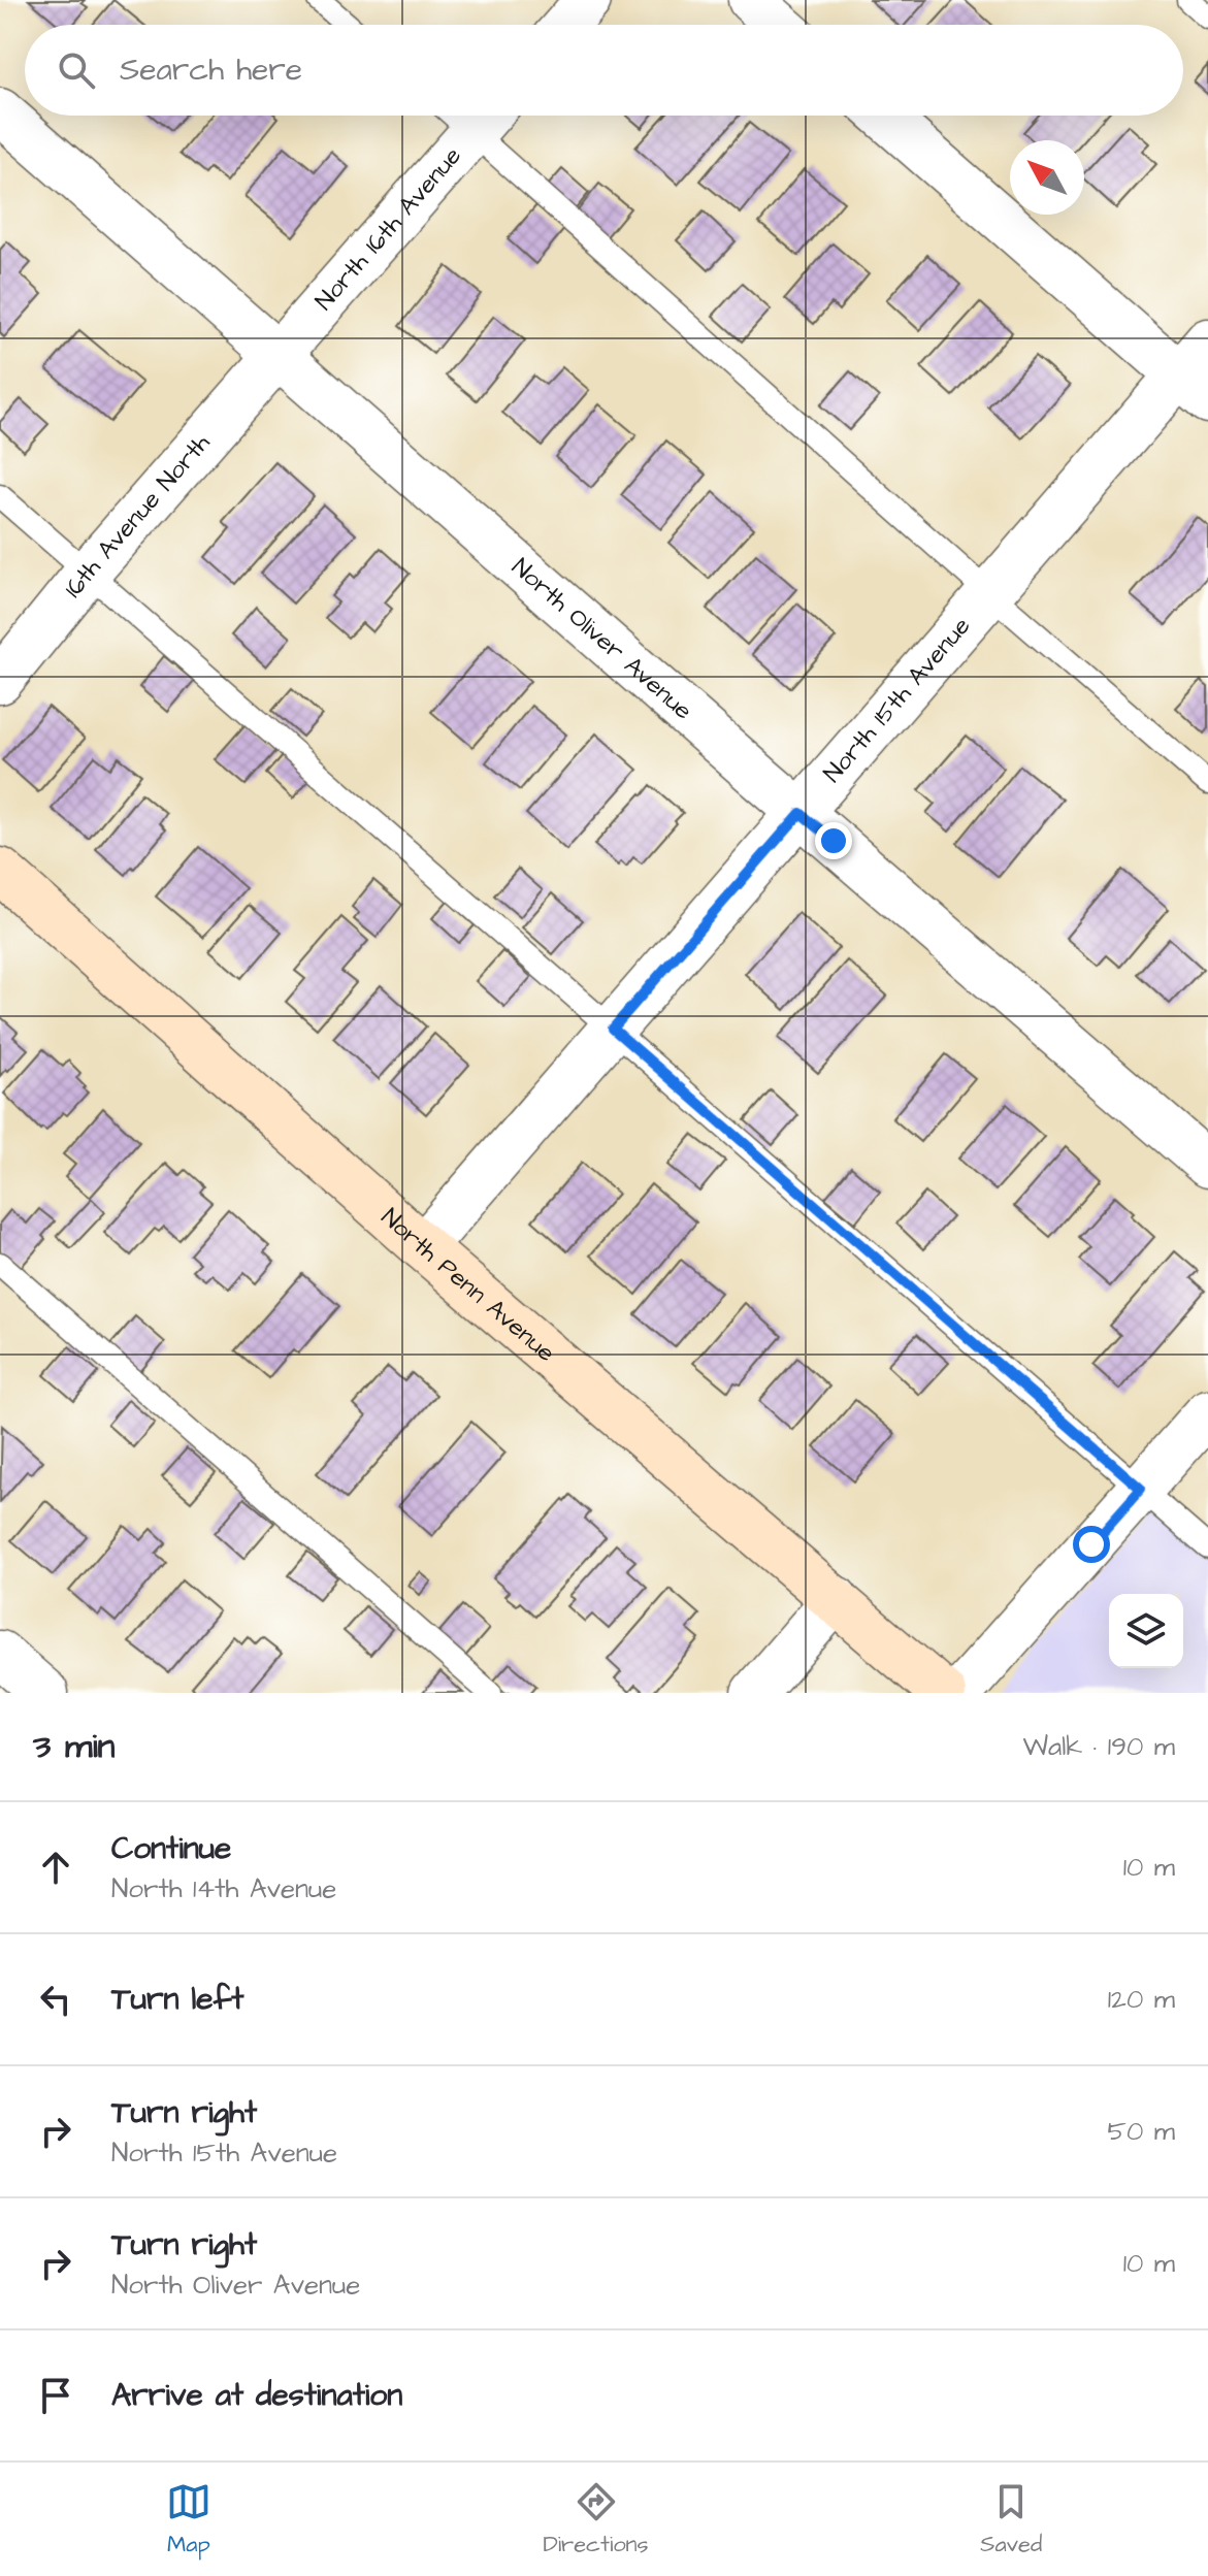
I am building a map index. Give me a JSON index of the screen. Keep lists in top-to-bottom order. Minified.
{"streets":{"main road":["North Penn Avenue"],"street":["North 16th Avenue","16th Avenue North","North Oliver Avenue","North 15th Avenue"]},"crossings":[["North 16th Avenue","16th Avenue North"],["North 16th Avenue","North Oliver Avenue"],["16th Avenue North","North Oliver Avenue"],["North Oliver Avenue","North 15th Avenue"],["North 15th Avenue","North Penn Avenue"]],"north":"top left","page":{"search":"Search here","heading":["3 min","Walk · 190 m"],"list":[["Continue","North 14th Avenue","10 m"],["Turn left","120 m"],["Turn right","North 15th Avenue","50 m"],["Turn right","North Oliver Avenue","10 m"],"Arrive at destination"],"nav":["Map","Directions","Saved"]}}
